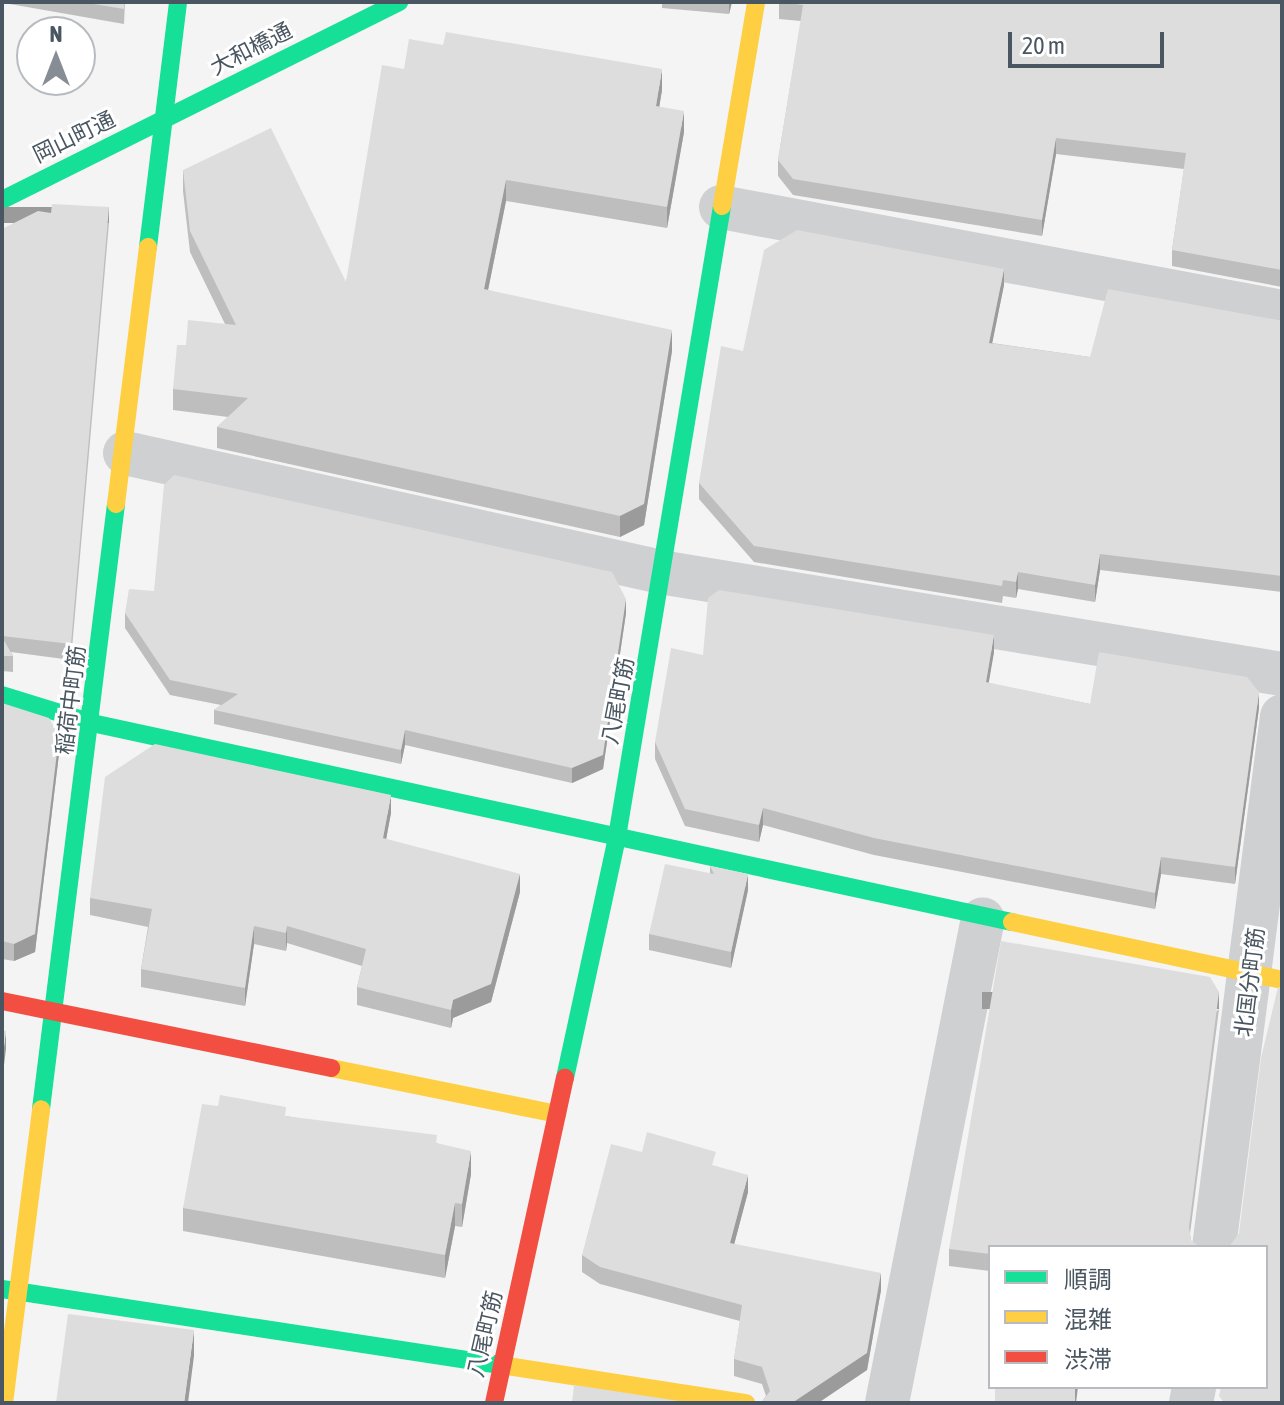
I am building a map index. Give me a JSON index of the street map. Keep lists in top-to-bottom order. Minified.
{"streets":{"street":["大和橋通","岡山町通","稲荷中町筋","八尾町筋","北国分町筋"]},"crossings":[["大和橋通","岡山町通"],["大和橋通","稲荷中町筋"],["岡山町通","稲荷中町筋"]],"legend":["順調","混雑","渋滞"],"scale_bar":"20 m","north":"top"}
